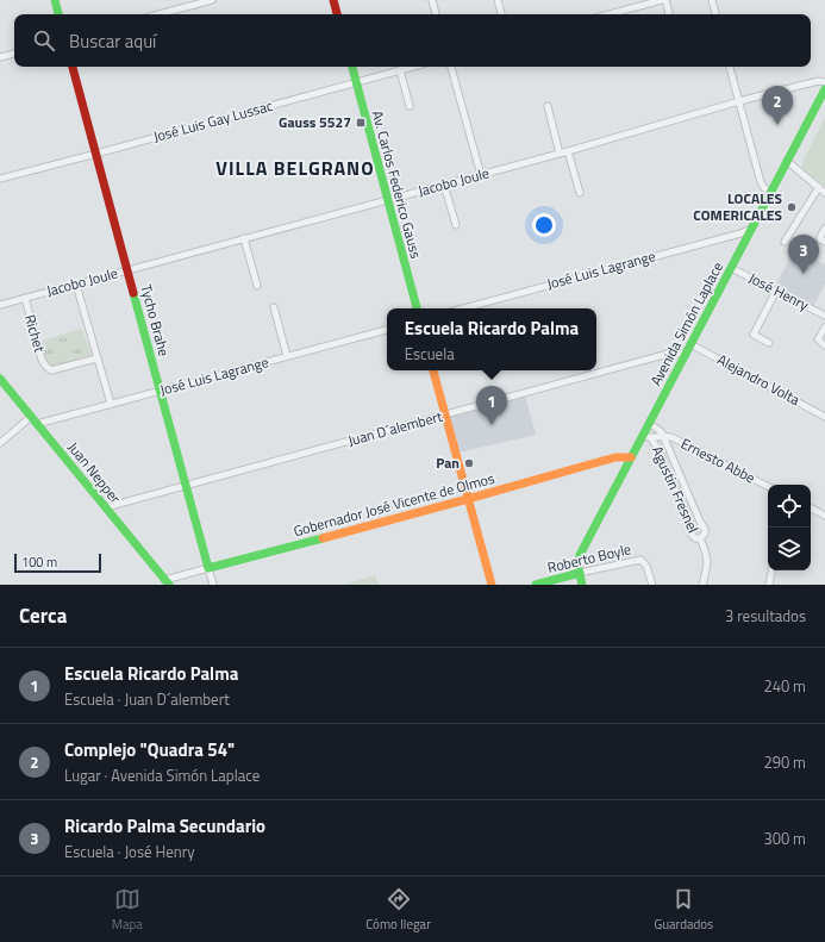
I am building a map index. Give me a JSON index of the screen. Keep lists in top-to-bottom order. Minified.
{"streets":{"main road":["Av. Carlos Federico Gauss","Tycho Brahe","Avenida Simón Laplace","Juan Nepper","Gobernador José Vicente de Olmos","Roberto Boyle"],"street":["José Luis Gay Lussac","Jacobo Joule","José Luis Lagrange","José Henry","Richet","Alejandro Volta","Juan D´alembert","Ernesto Abbe","Agustin Fresnel"]},"crossings":[["José Luis Gay Lussac","Av. Carlos Federico Gauss"],["José Luis Gay Lussac","Tycho Brahe"],["Jacobo Joule","Av. Carlos Federico Gauss"],["Jacobo Joule","Tycho Brahe"],["Jacobo Joule","Richet"],["José Luis Lagrange","Tycho Brahe"],["José Luis Lagrange","Avenida Simón Laplace"],["José Luis Lagrange","Juan Nepper"],["José Henry","Avenida Simón Laplace"],["Tycho Brahe","Juan D´alembert"],["Tycho Brahe","Gobernador José Vicente de Olmos"],["Avenida Simón Laplace","Alejandro Volta"],["Avenida Simón Laplace","Juan D´alembert"],["Avenida Simón Laplace","Ernesto Abbe"],["Avenida Simón Laplace","Agustin Fresnel"],["Avenida Simón Laplace","Gobernador José Vicente de Olmos"],["Avenida Simón Laplace","Roberto Boyle"],["Juan D´alembert","Juan Nepper"],["Ernesto Abbe","Agustin Fresnel"],["Juan Nepper","Gobernador José Vicente de Olmos"]],"districts":["VILLA BELGRANO"],"places":{"transit":["Gauss 5527"],"other":["LOCALES COMERICALES","Pan"]},"scale_bar":"100 m","page":{"search":"Buscar aquí","pins":["2","3","1"],"popup":["Escuela Ricardo Palma","Escuela"],"scale":"100 m","heading":["Cerca","3 resultados"],"list":[{"mark":"1","name":"Escuela Ricardo Palma","note":"Escuela · Juan D´alembert","value":"240 m"},{"mark":"2","name":"Complejo \"Quadra 54\"","note":"Lugar · Avenida Simón Laplace","value":"290 m"},{"mark":"3","name":"Ricardo Palma Secundario","note":"Escuela · José Henry","value":"300 m"}],"nav":["Mapa","Cómo llegar","Guardados"]}}
